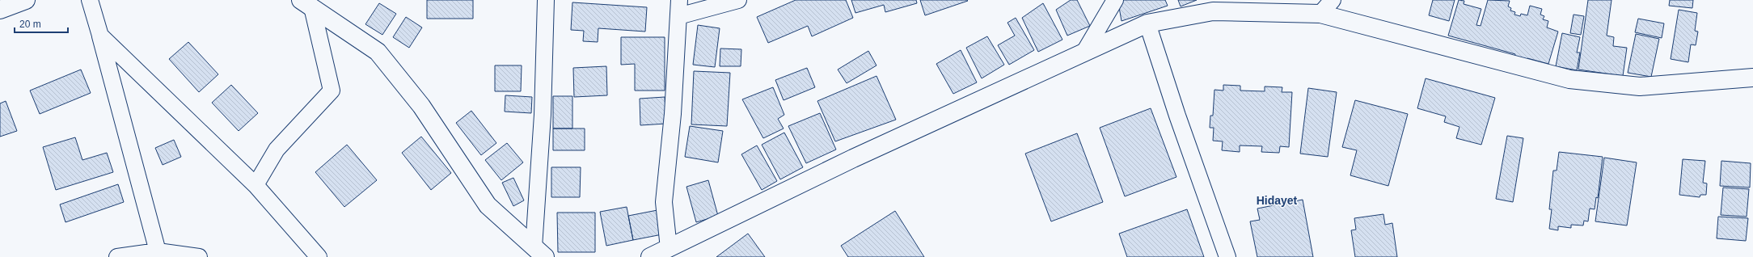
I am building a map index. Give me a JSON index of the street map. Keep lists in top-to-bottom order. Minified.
{"districts":["Hidayet"],"scale_bar":"20 m"}
